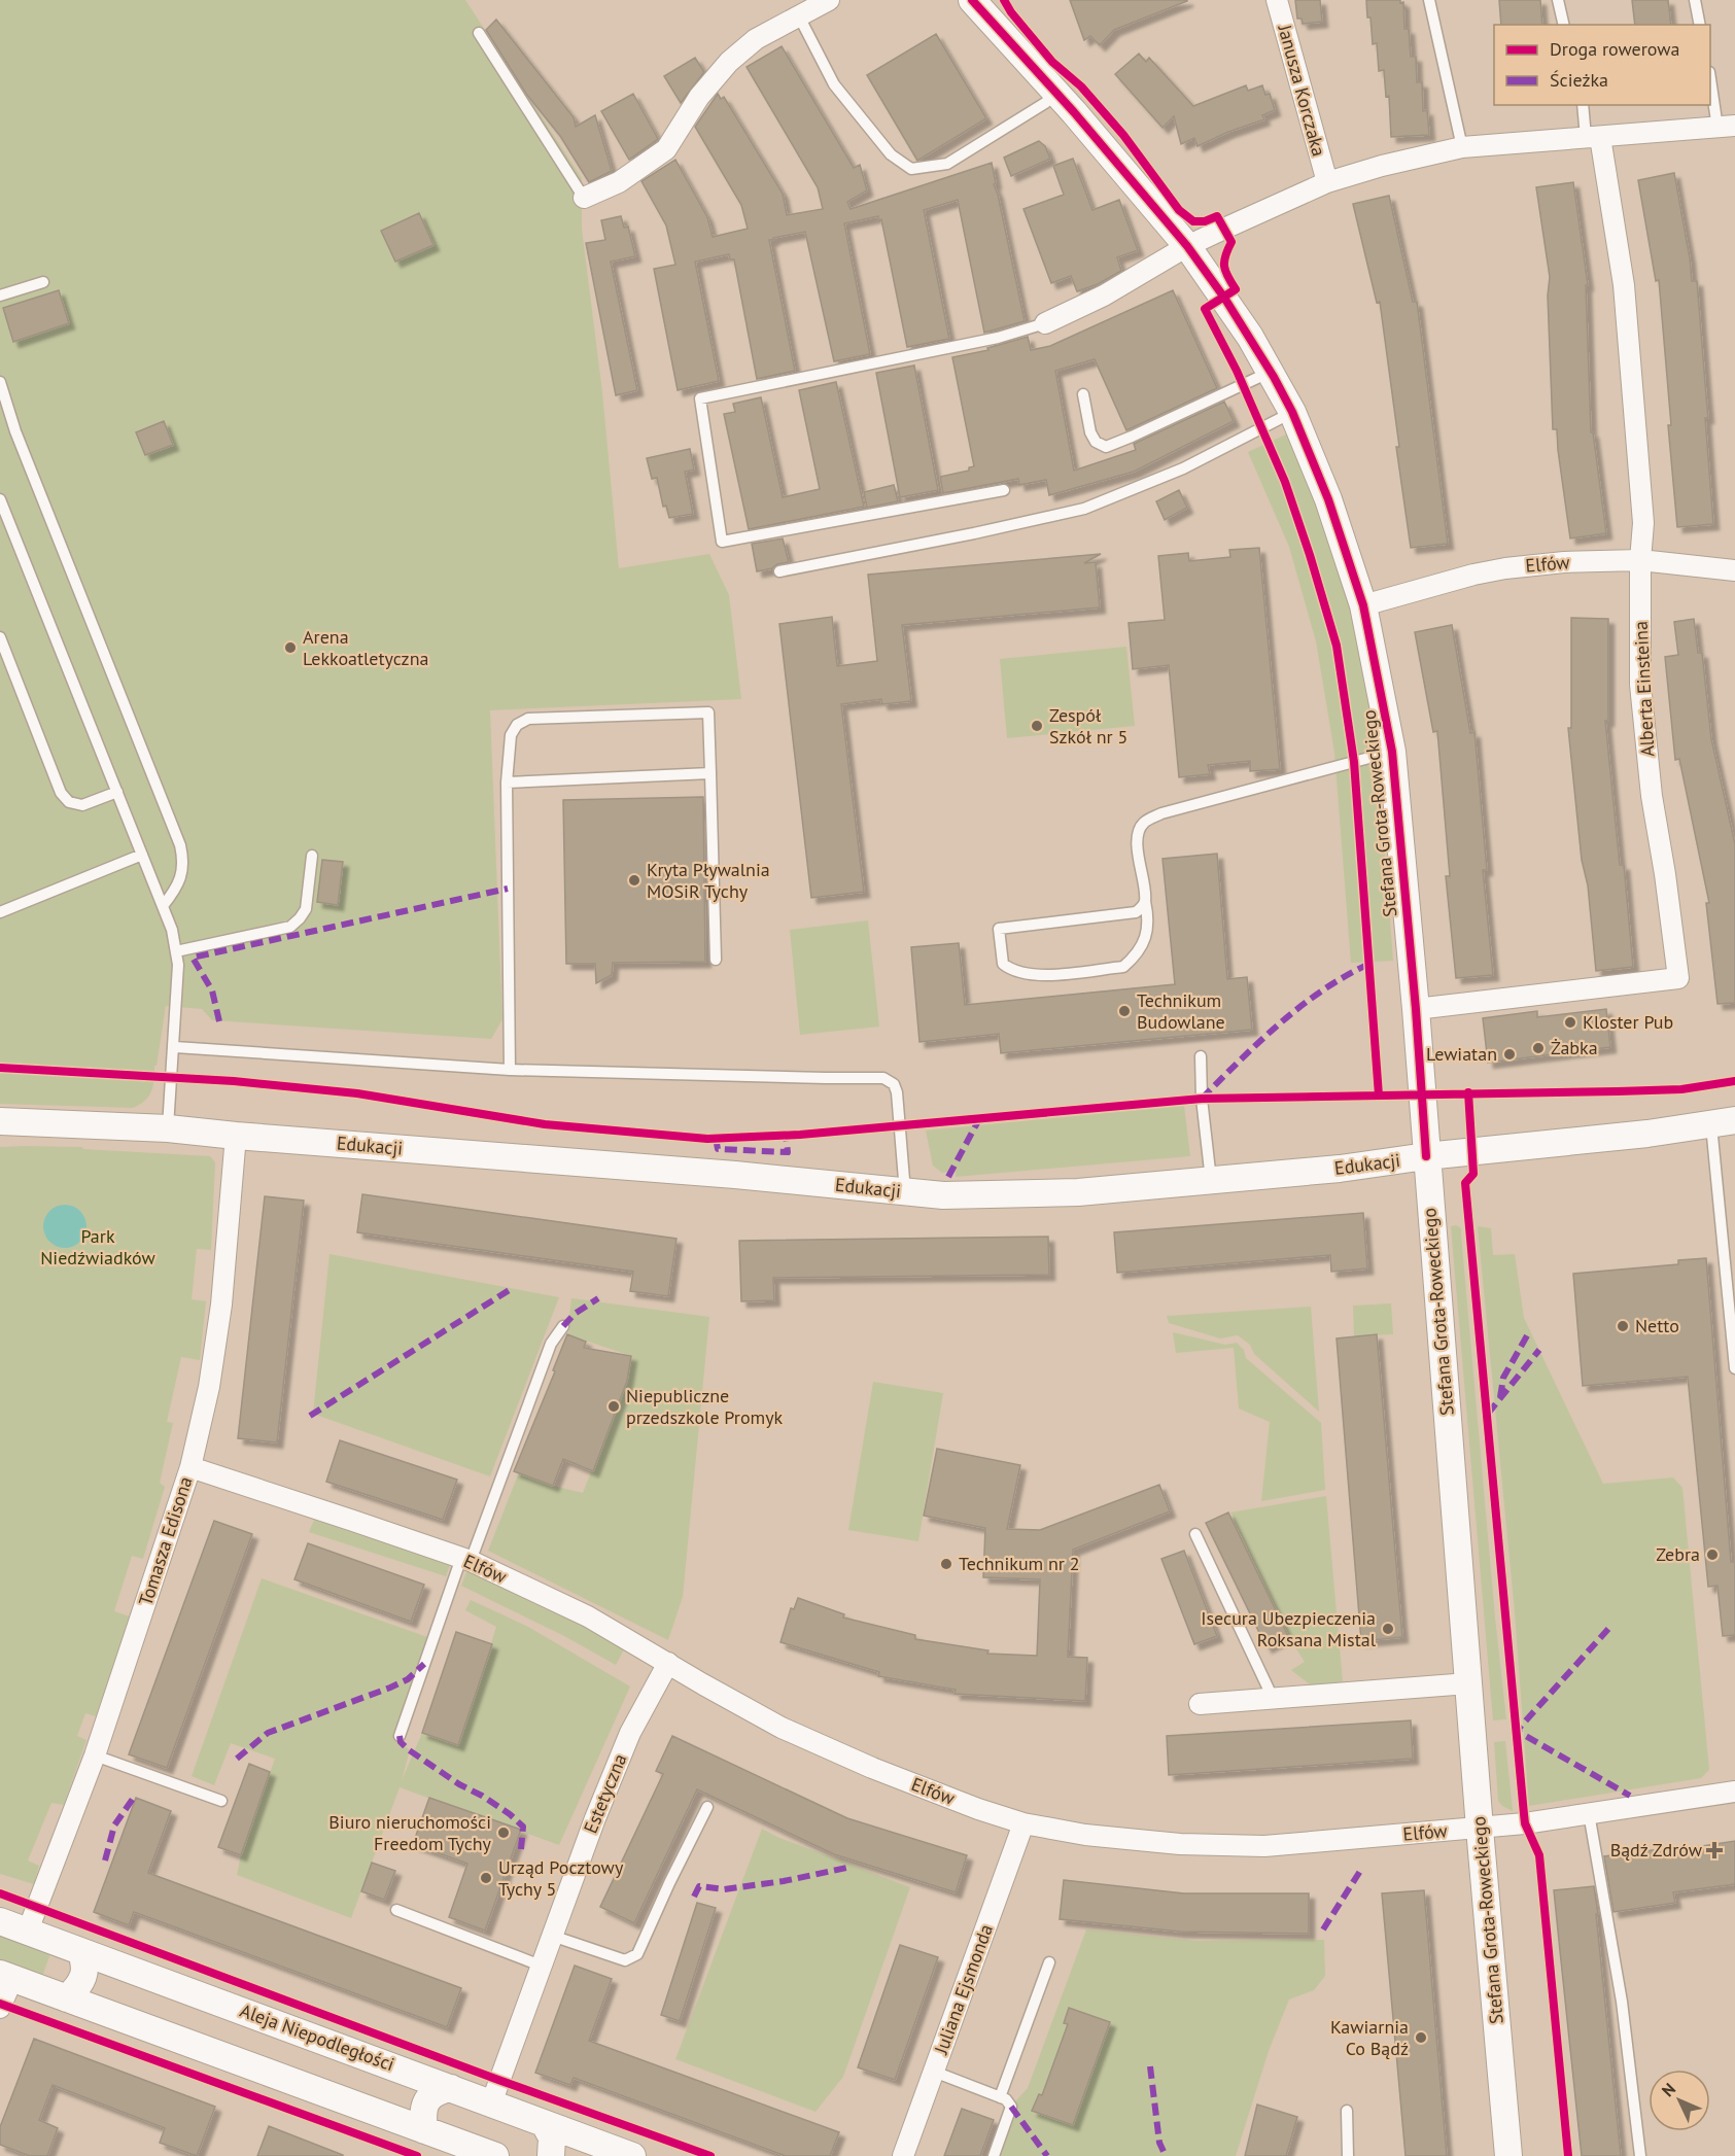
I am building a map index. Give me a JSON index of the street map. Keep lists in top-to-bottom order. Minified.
{"streets":{"street":["Janusza Korczaka","Elfów","Alberta Einsteina","Stefana Grota-Roweckiego","Edukacji","Tomasza Edisona","Estetyczna","Juliana Ejsmonda","Aleja Niepodległości"]},"crossings":[["Janusza Korczaka","Alberta Einsteina"],["Janusza Korczaka","Stefana Grota-Roweckiego"],["Elfów","Alberta Einsteina"],["Elfów","Stefana Grota-Roweckiego"],["Elfów","Tomasza Edisona"],["Elfów","Estetyczna"],["Elfów","Juliana Ejsmonda"],["Alberta Einsteina","Stefana Grota-Roweckiego"],["Stefana Grota-Roweckiego","Edukacji"],["Edukacji","Tomasza Edisona"],["Tomasza Edisona","Aleja Niepodległości"],["Estetyczna","Aleja Niepodległości"]],"parks":["Park Niedźwiadków"],"places":{"other":["Arena Lekkoatletyczna","Zespół Szkół nr 5","Kryta Pływalnia MOSiR Tychy","Technikum Budowlane","Kloster Pub","Żabka","Lewiatan","Netto","Niepubliczne przedszkole Promyk","Zebra","Technikum nr 2","Isecura Ubezpieczenia Roksana Mistal","Biuro nieruchomości Freedom Tychy","Urząd Pocztowy Tychy 5","Kawiarnia Co Bądź"],"health":["Bądź Zdrów"]},"legend":["Droga rowerowa","Ścieżka"],"north":"top left"}
